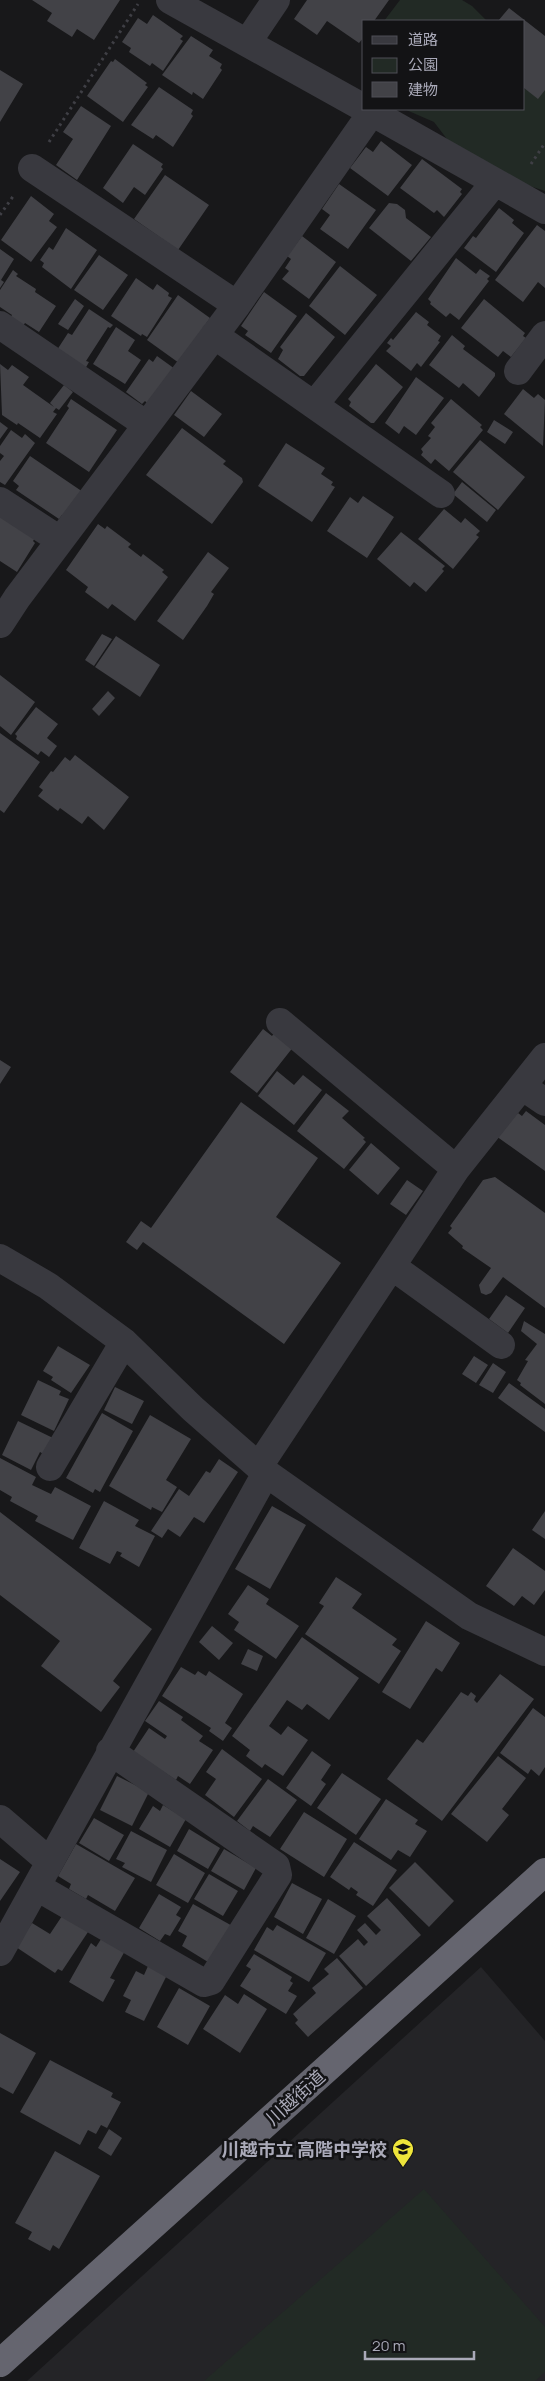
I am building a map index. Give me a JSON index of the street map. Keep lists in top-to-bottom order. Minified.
{"streets":{"highway":["川越街道"]},"places":{"school or university":["川越市立 高階中学校"]},"legend":["道路","公園","建物"],"scale_bar":"20 m"}
